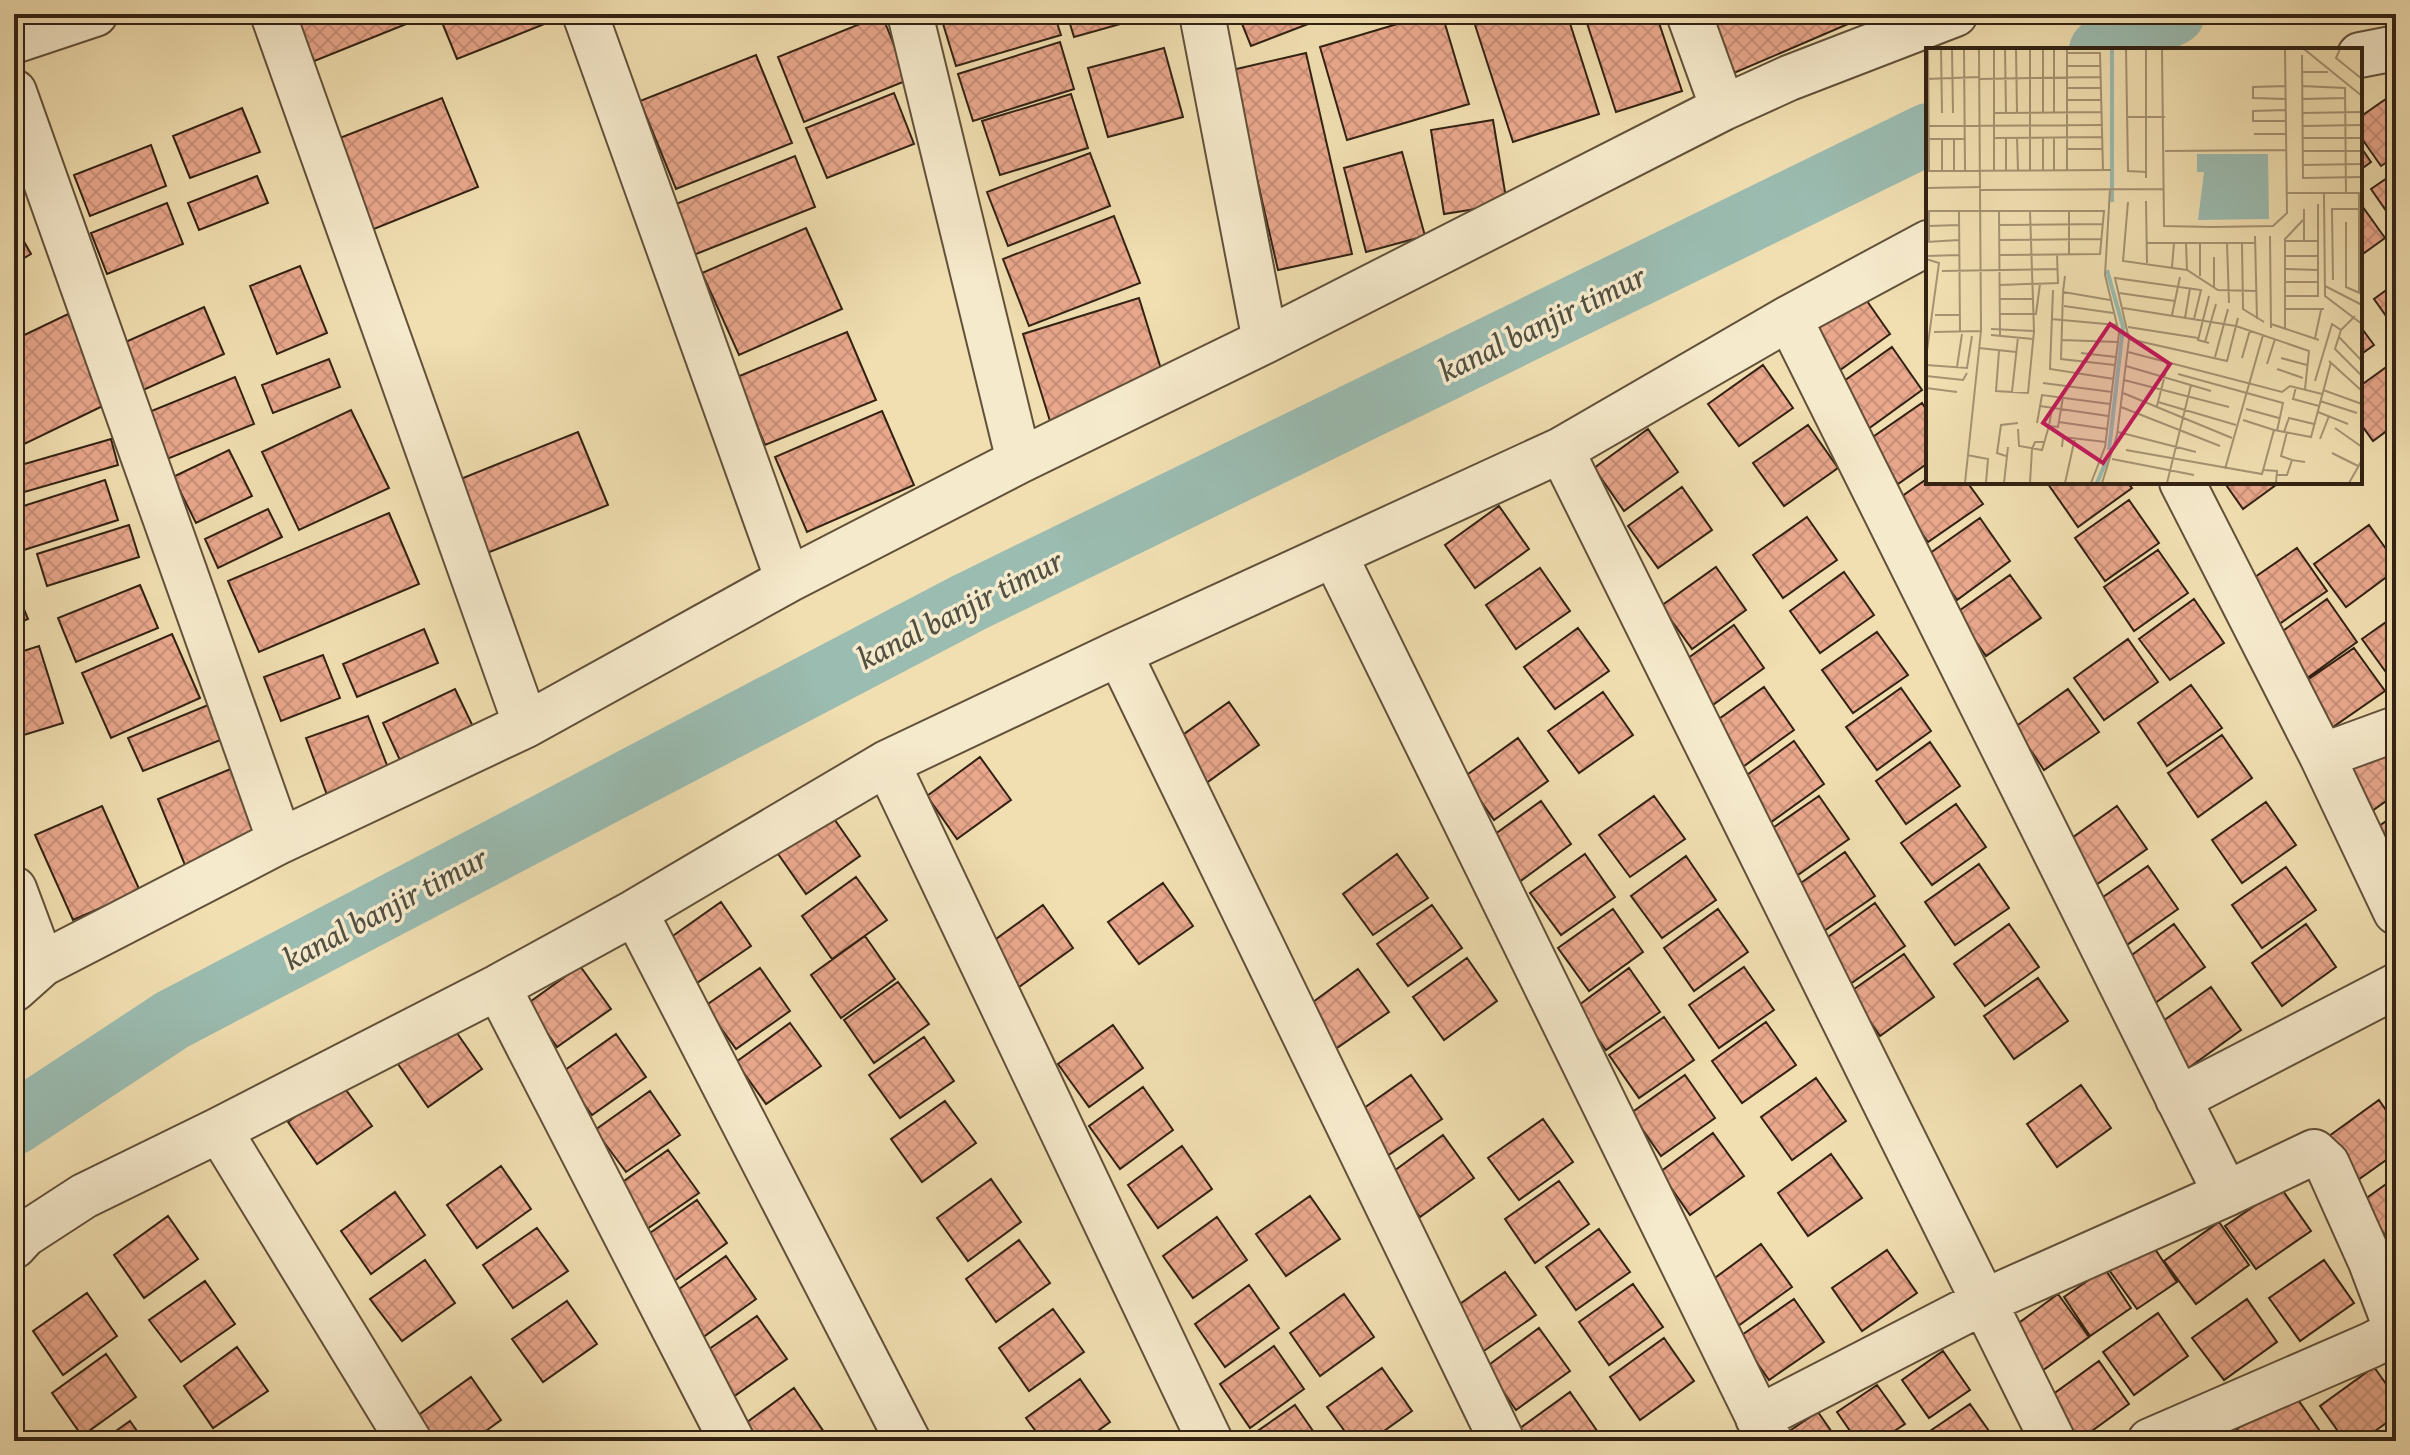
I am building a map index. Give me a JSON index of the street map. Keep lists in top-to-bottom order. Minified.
{"water":["kanal banjir timur"]}
